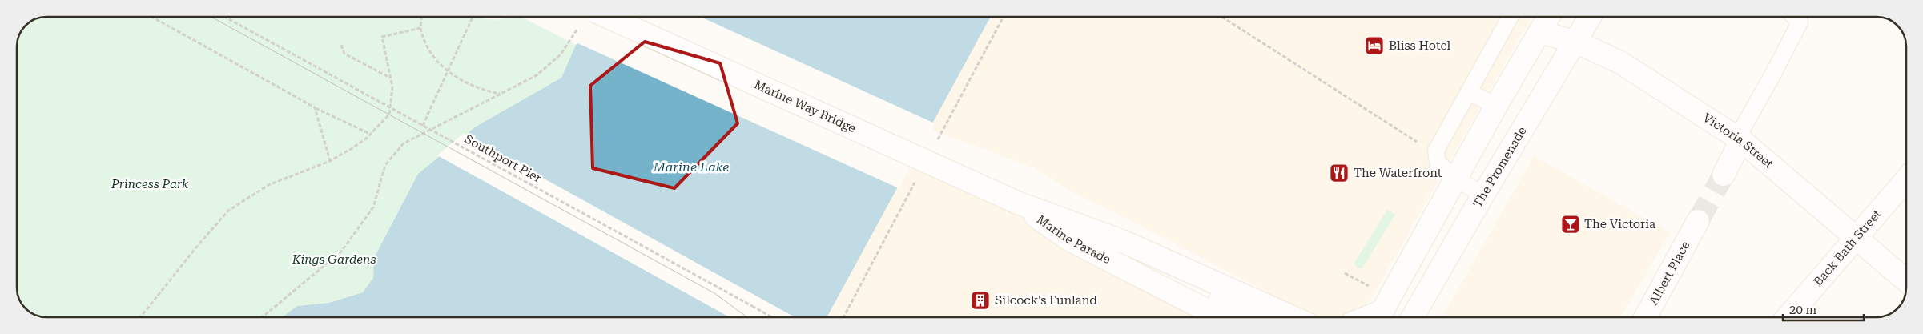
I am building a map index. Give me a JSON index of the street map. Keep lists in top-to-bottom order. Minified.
{"streets":{"street":["Marine Way Bridge","Victoria Street","The Promenade","Marine Parade","Back Bath Street","Albert Place"],"path":["Southport Pier"]},"crossings":[["Marine Way Bridge","Marine Parade"],["Victoria Street","The Promenade"],["Victoria Street","Back Bath Street"]],"water":["Marine Lake"],"parks":["Princess Park","Kings Gardens"],"places":{"hotel":["Bliss Hotel"],"restaurant":["The Waterfront"],"bar":["The Victoria"],"building":["Silcock's Funland"]},"scale_bar":"20 m"}
